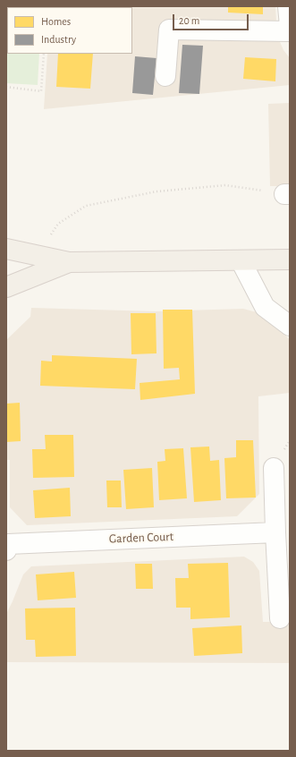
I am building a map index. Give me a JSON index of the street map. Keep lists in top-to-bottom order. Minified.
{"streets":{"street":["Garden Court"]},"legend":["Homes","Industry"],"scale_bar":"20 m"}
